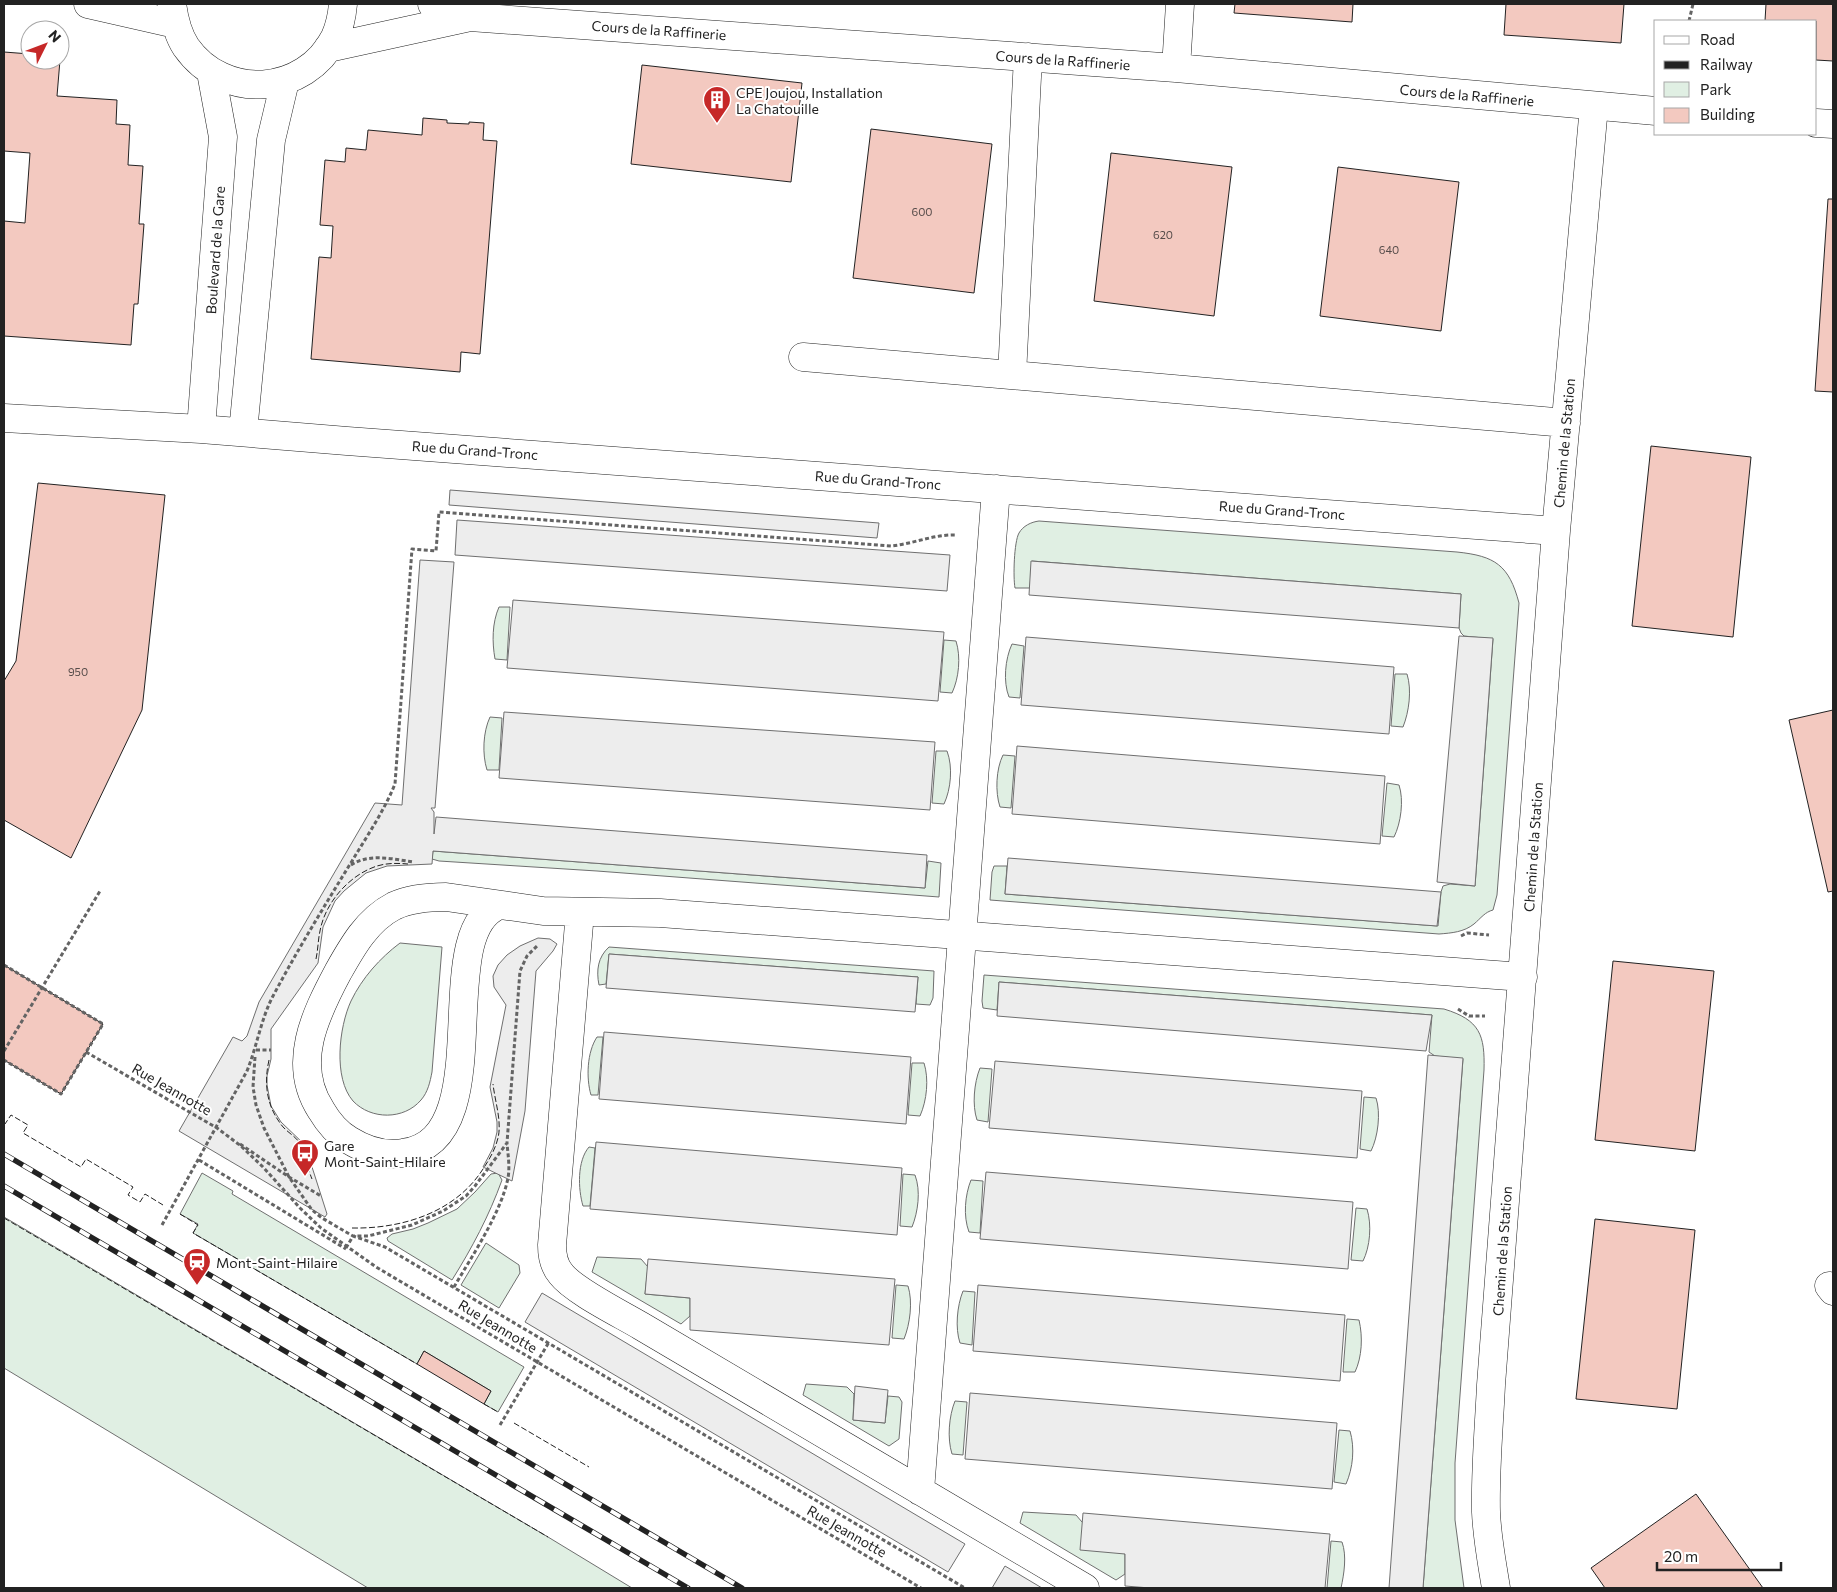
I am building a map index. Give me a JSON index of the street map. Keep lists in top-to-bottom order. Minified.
{"streets":{"street":["Cours de la Raffinerie","Boulevard de la Gare","Chemin de la Station","Rue du Grand-Tronc"],"path":["Rue Jeannotte"]},"crossings":[["Cours de la Raffinerie","Chemin de la Station"],["Boulevard de la Gare","Rue du Grand-Tronc"],["Chemin de la Station","Rue du Grand-Tronc"]],"places":{"building":["CPE Joujou, Installation La Chatouille"],"bus stop":["Gare Mont-Saint-Hilaire"],"station":["Mont-Saint-Hilaire"]},"house_numbers":["600","620","640","950"],"legend":["Road","Railway","Park","Building"],"scale_bar":"20 m","north":"top right"}
